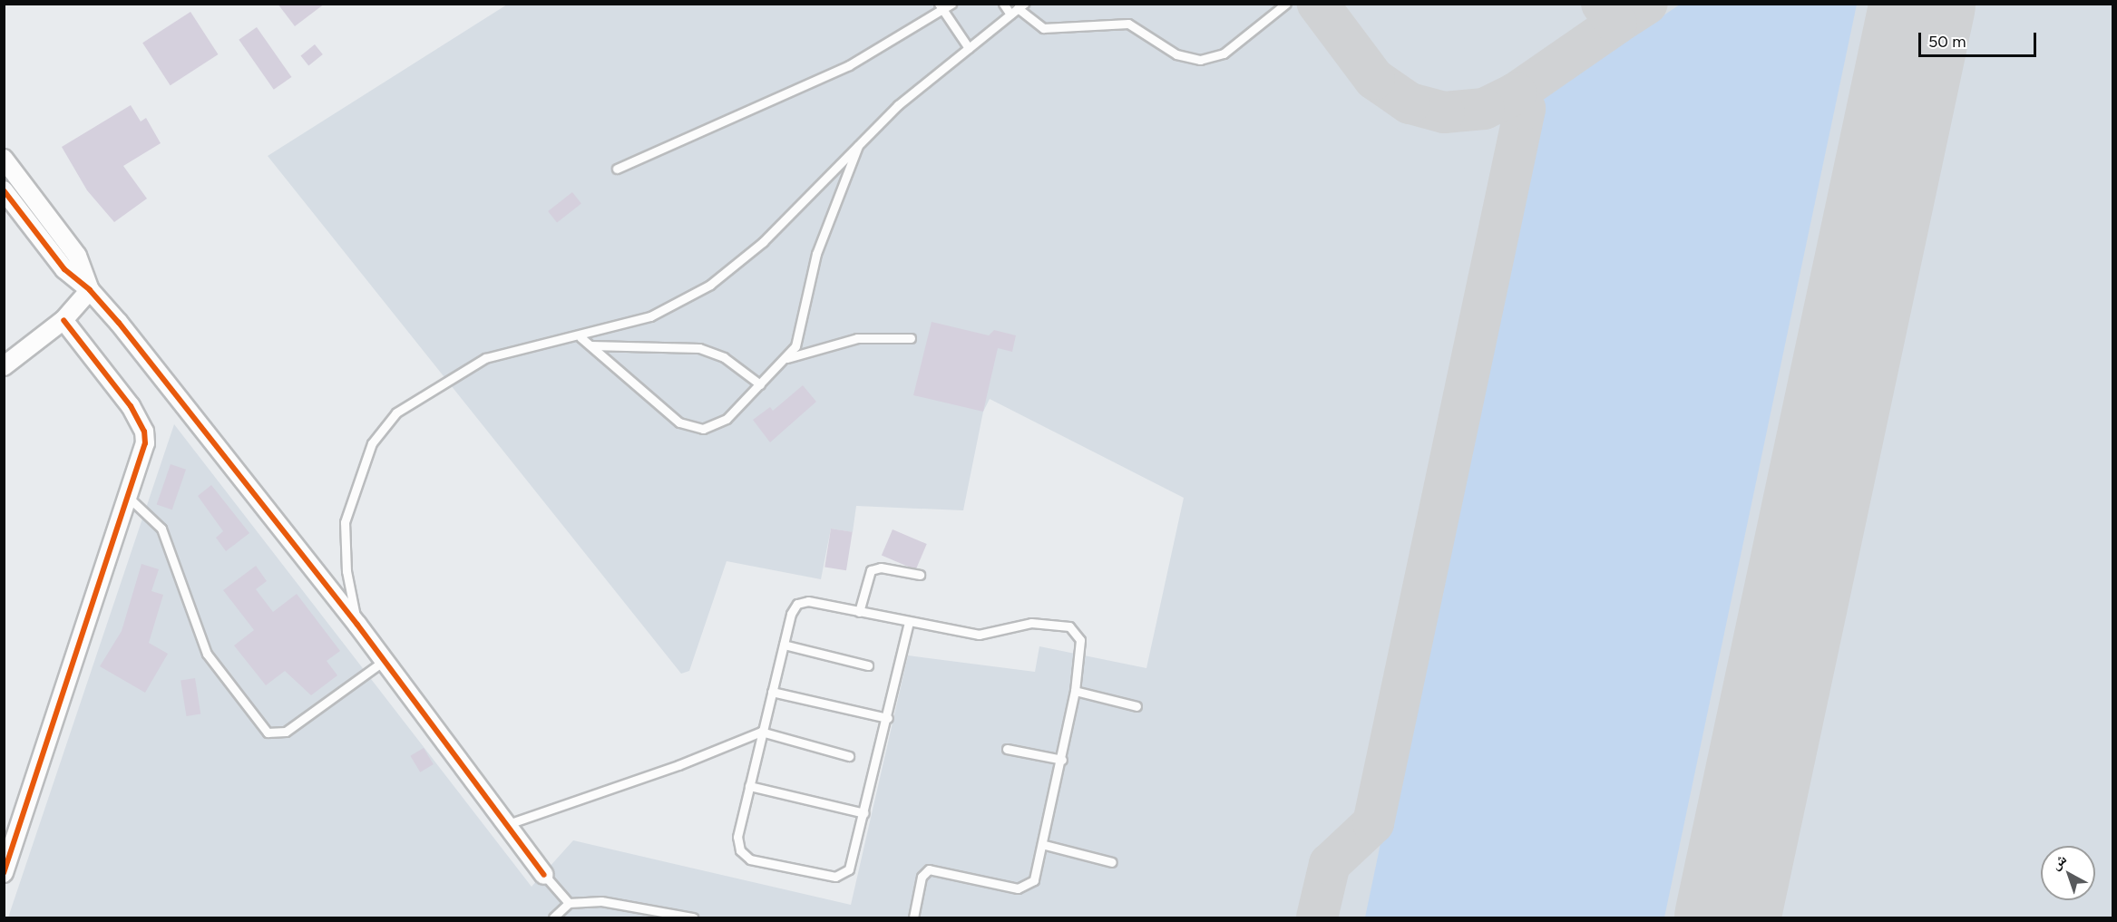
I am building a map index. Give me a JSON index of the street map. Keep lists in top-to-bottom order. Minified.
{"scale_bar":"50 m","north":"top left"}
